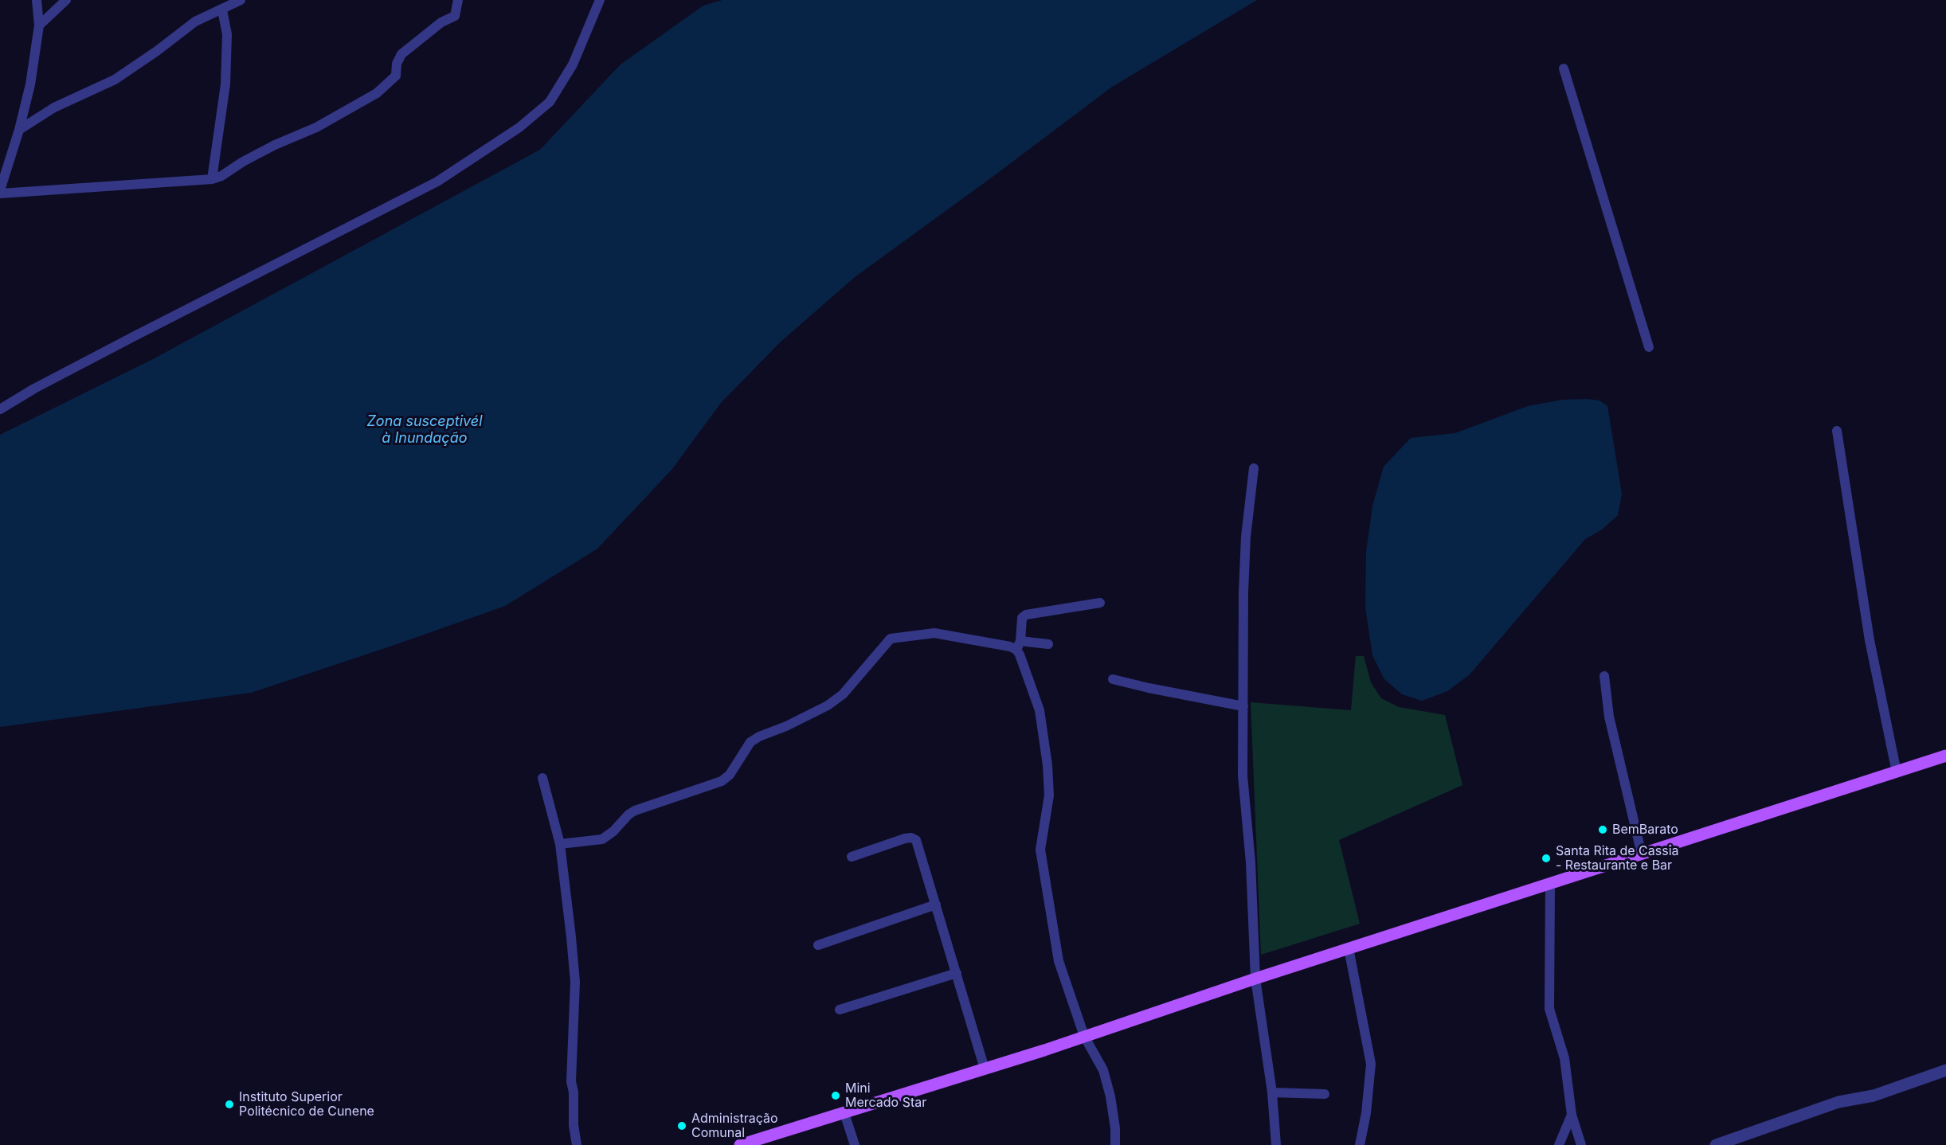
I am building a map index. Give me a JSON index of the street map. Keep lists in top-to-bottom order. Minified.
{"water":["Zona susceptivél à Inundação"],"places":["BemBarato","Santa Rita de Cassia - Restaurante e Bar","Mini Mercado Star","Instituto Superior Politécnico de Cunene","Administração Comunal"]}
